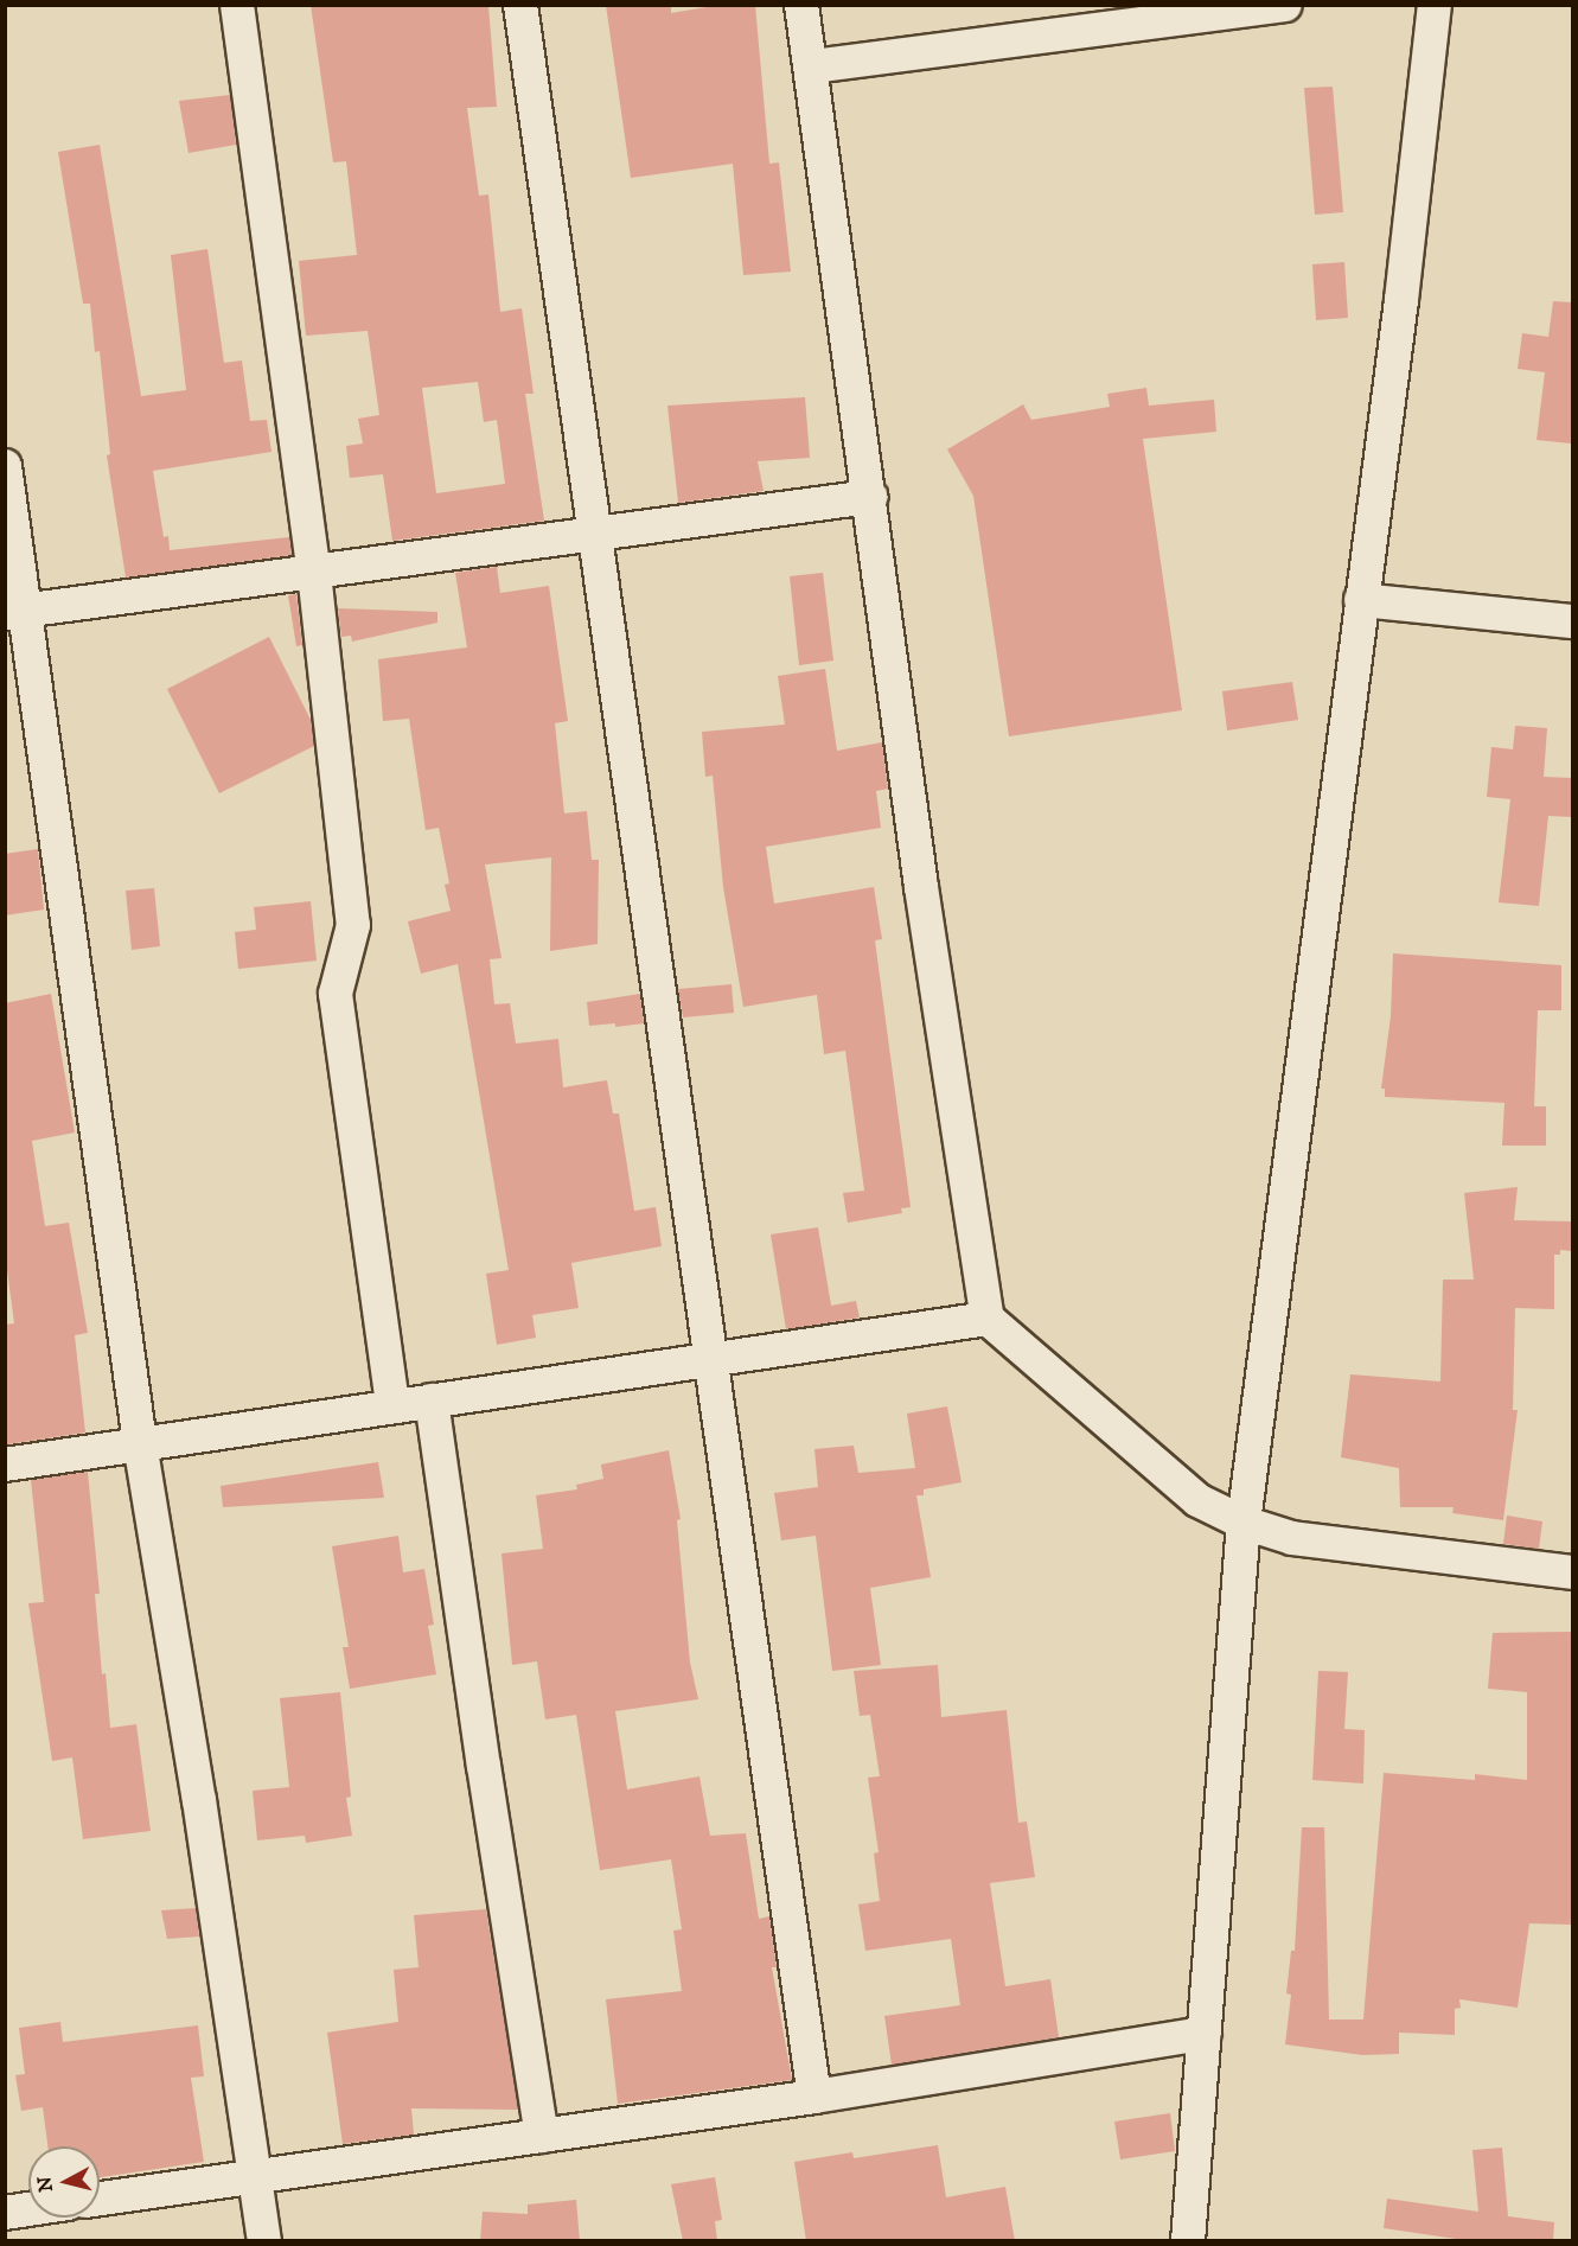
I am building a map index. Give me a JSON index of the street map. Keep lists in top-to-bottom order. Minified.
{"north":"left"}
